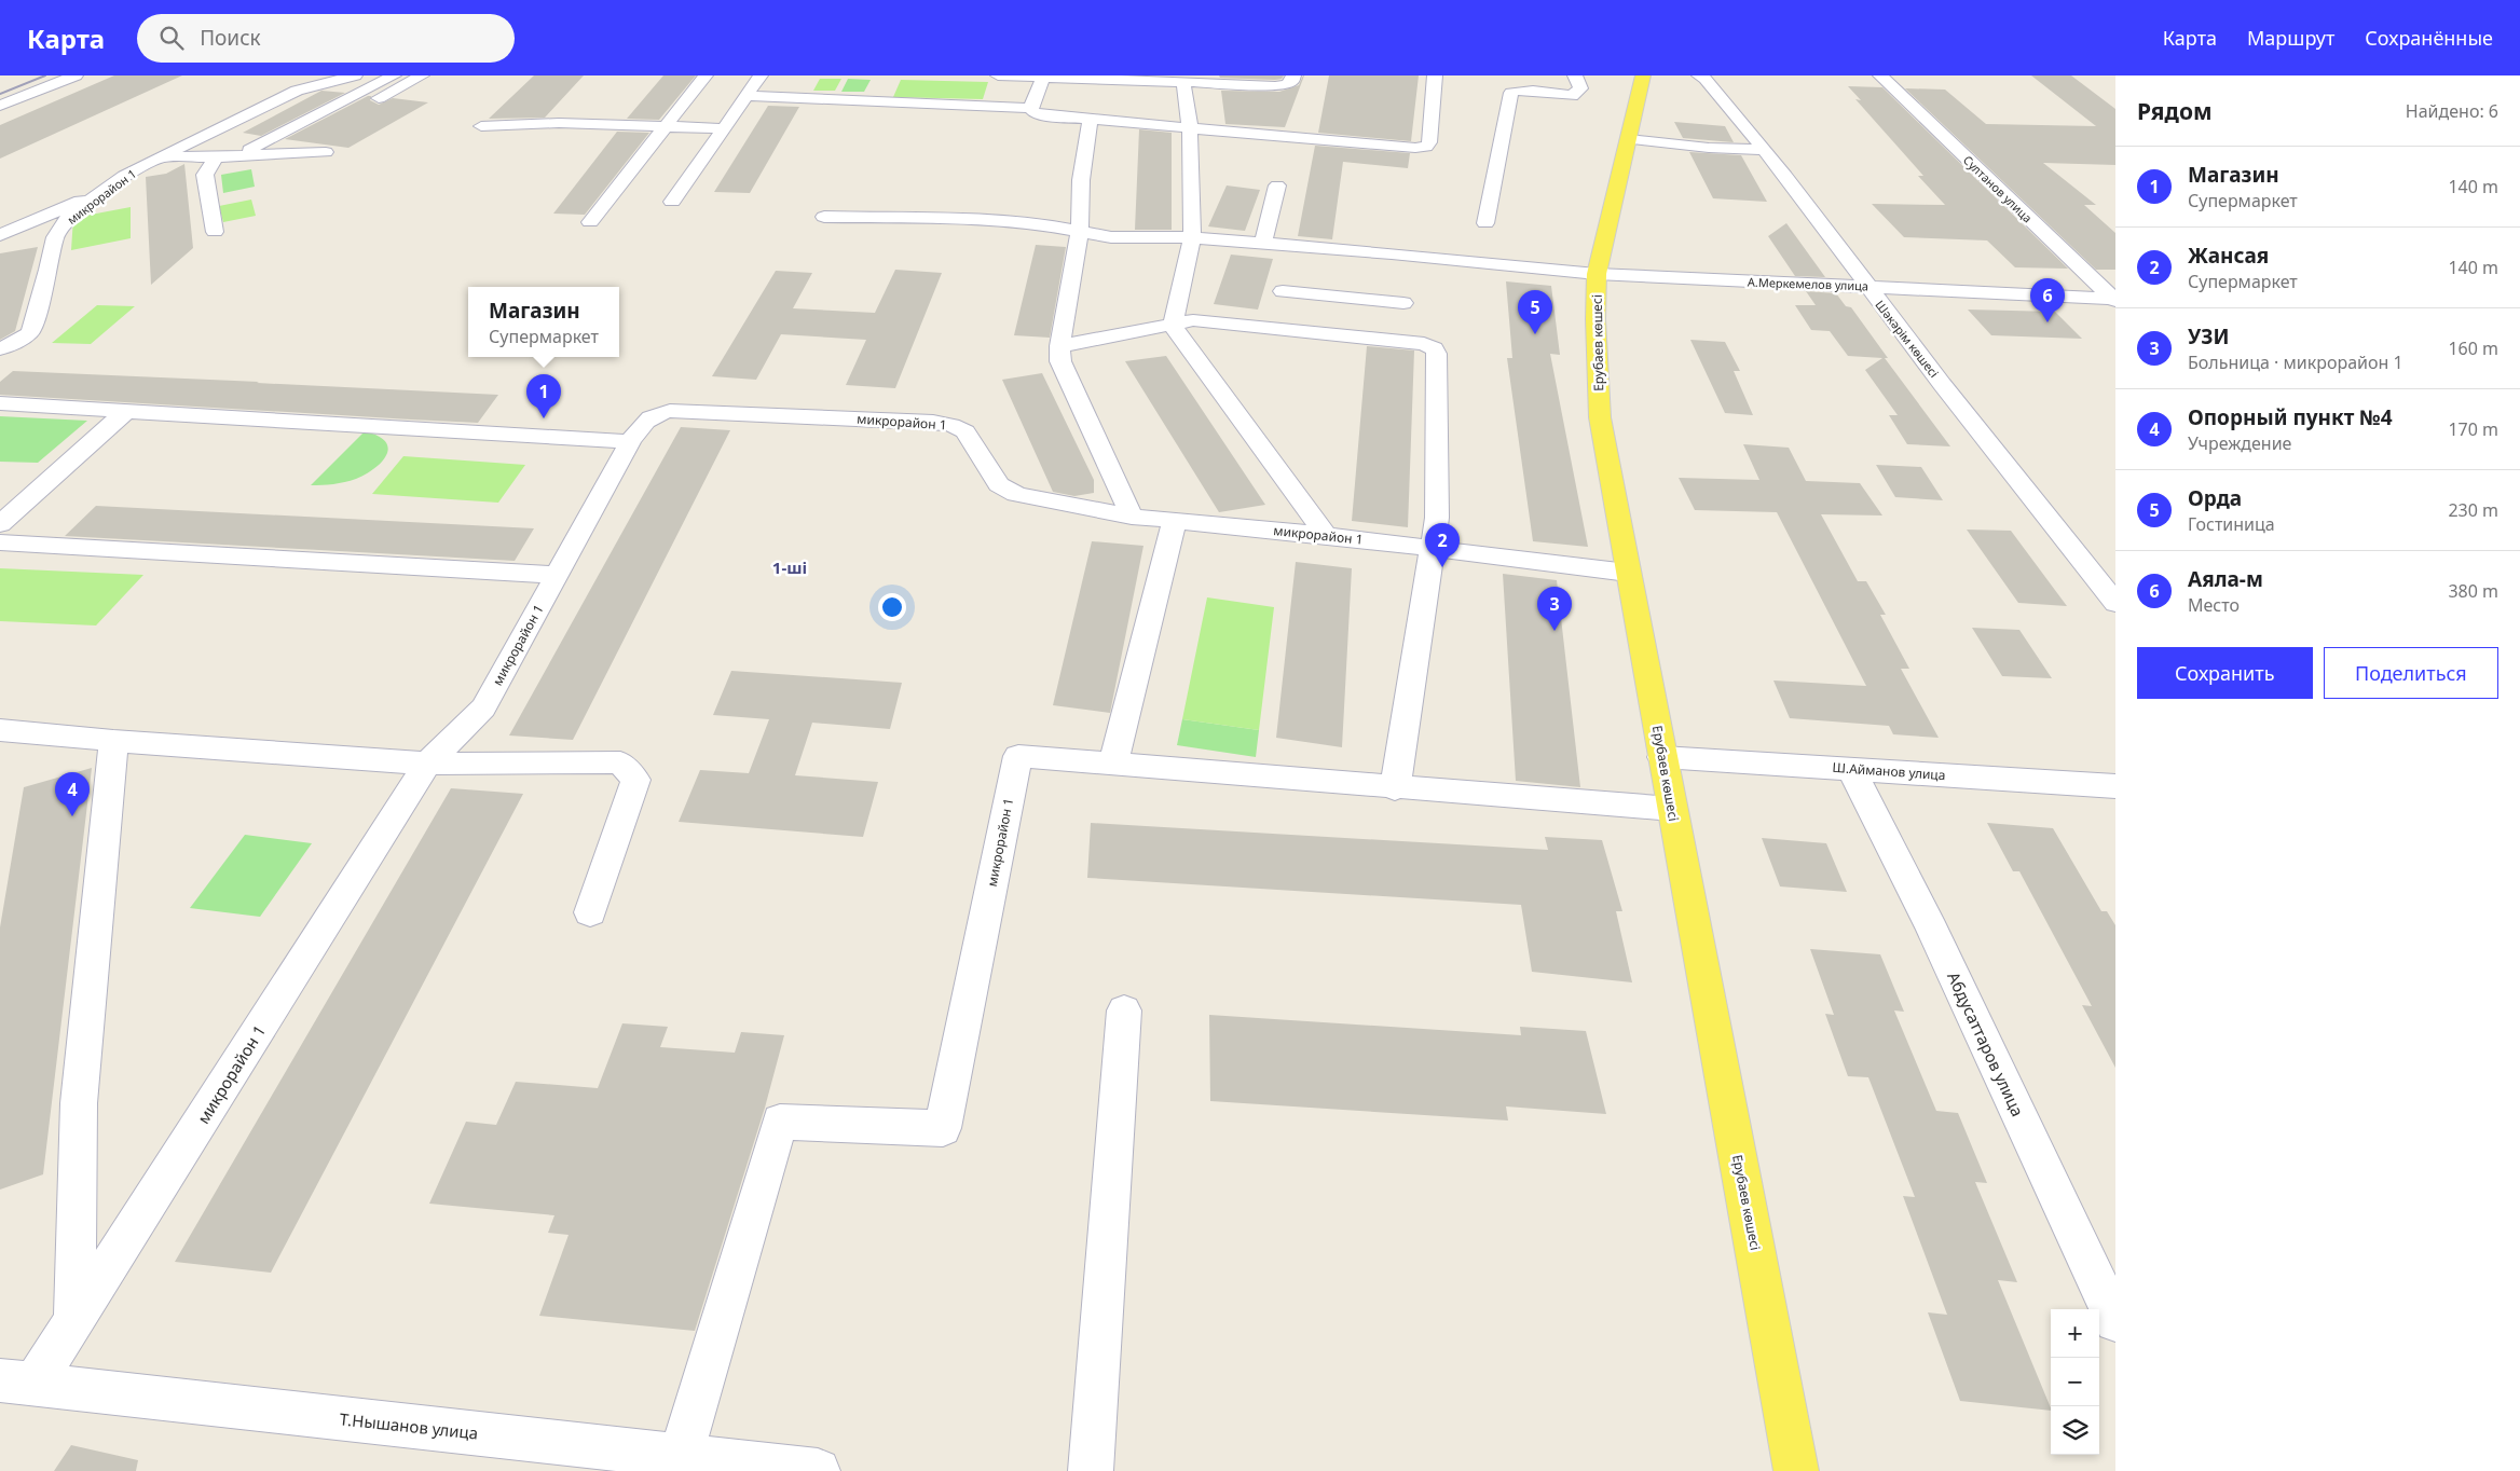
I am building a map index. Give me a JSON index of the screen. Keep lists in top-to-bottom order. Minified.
{"streets":{"main road":["Ерубаев көшесі"],"street":["Султанов улица","микрорайон 1","А.Меркемелов улица","Шәкәрім көшесі","Ш.Айманов улица","Абдусаттаров улица","Т.Нышанов улица"]},"crossings":[["Султанов улица","А.Меркемелов улица"],["микрорайон 1","Ерубаев көшесі"],["микрорайон 1","Т.Нышанов улица"],["А.Меркемелов улица","Шәкәрім көшесі"],["А.Меркемелов улица","Ерубаев көшесі"],["Ерубаев көшесі","Ш.Айманов улица"],["Ш.Айманов улица","Абдусаттаров улица"]],"districts":["1-ші"],"page":{"header":"Карта","search":"Поиск","nav":["Карта","Маршрут","Сохранённые"],"heading":["Рядом","Найдено: 6"],"list":[{"mark":"1","name":"Магазин","note":"Супермаркет","value":"140 m"},{"mark":"2","name":"Жансая","note":"Супермаркет","value":"140 m"},{"mark":"3","name":"УЗИ","note":"Больница · микрорайон 1","value":"160 m"},{"mark":"4","name":"Опорный пункт №4","note":"Учреждение","value":"170 m"},{"mark":"5","name":"Орда","note":"Гостиница","value":"230 m"},{"mark":"6","name":"Аяла-м","note":"Место","value":"380 m"}],"pins":["6","5","1","2","3","4"],"popup":["Магазин","Супермаркет"],"buttons":["Сохранить","Поделиться"],"map_buttons":["+","−"]}}
